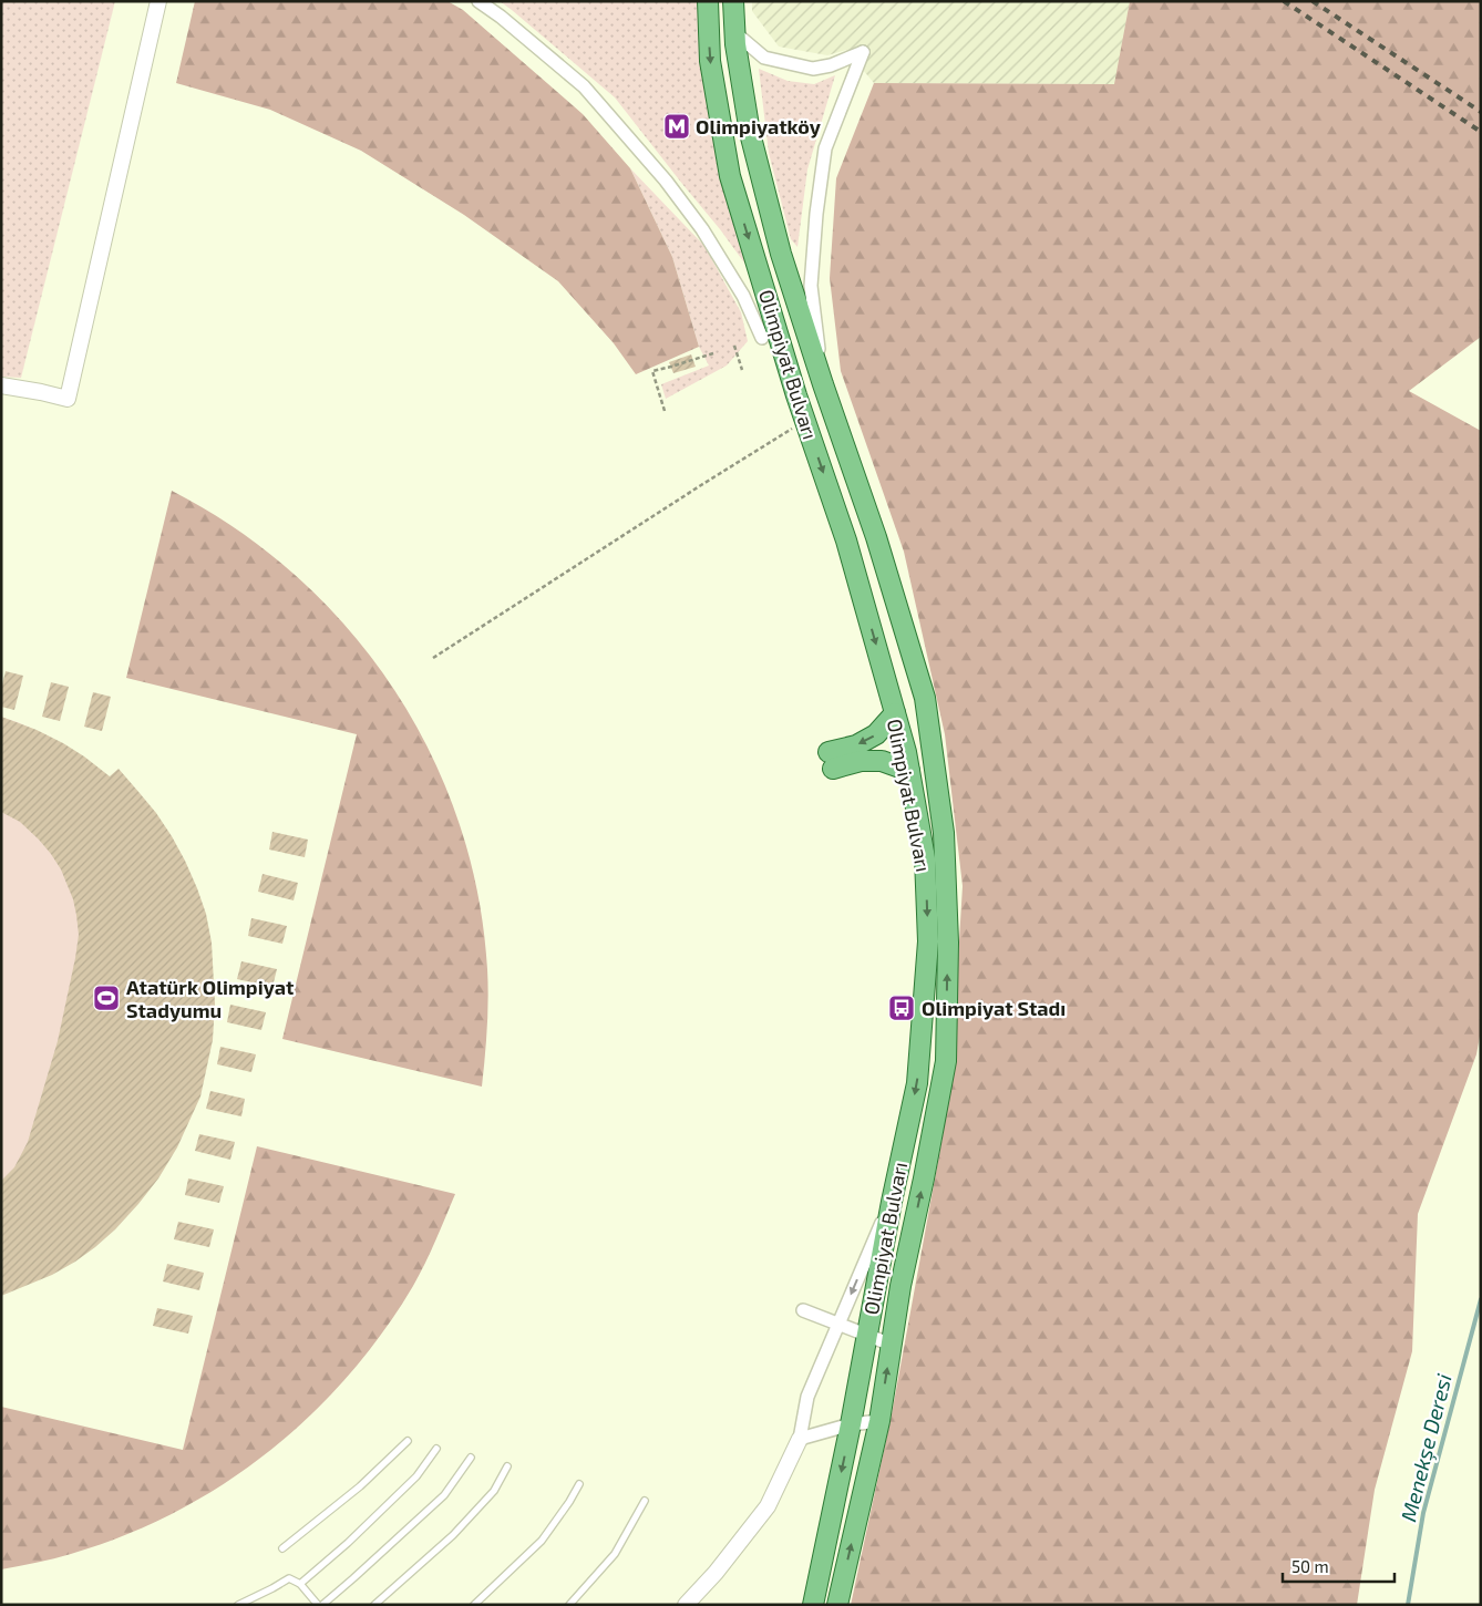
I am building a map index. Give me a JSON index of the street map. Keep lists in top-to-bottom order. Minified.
{"streets":{"main road":["Olimpiyat Bulvarı"]},"water":["Menekşe Deresi"],"places":{"metro station":["Olimpiyatköy"],"sports":["Atatürk Olimpiyat Stadyumu"],"bus stop":["Olimpiyat Stadı"]},"scale_bar":"50 m"}
